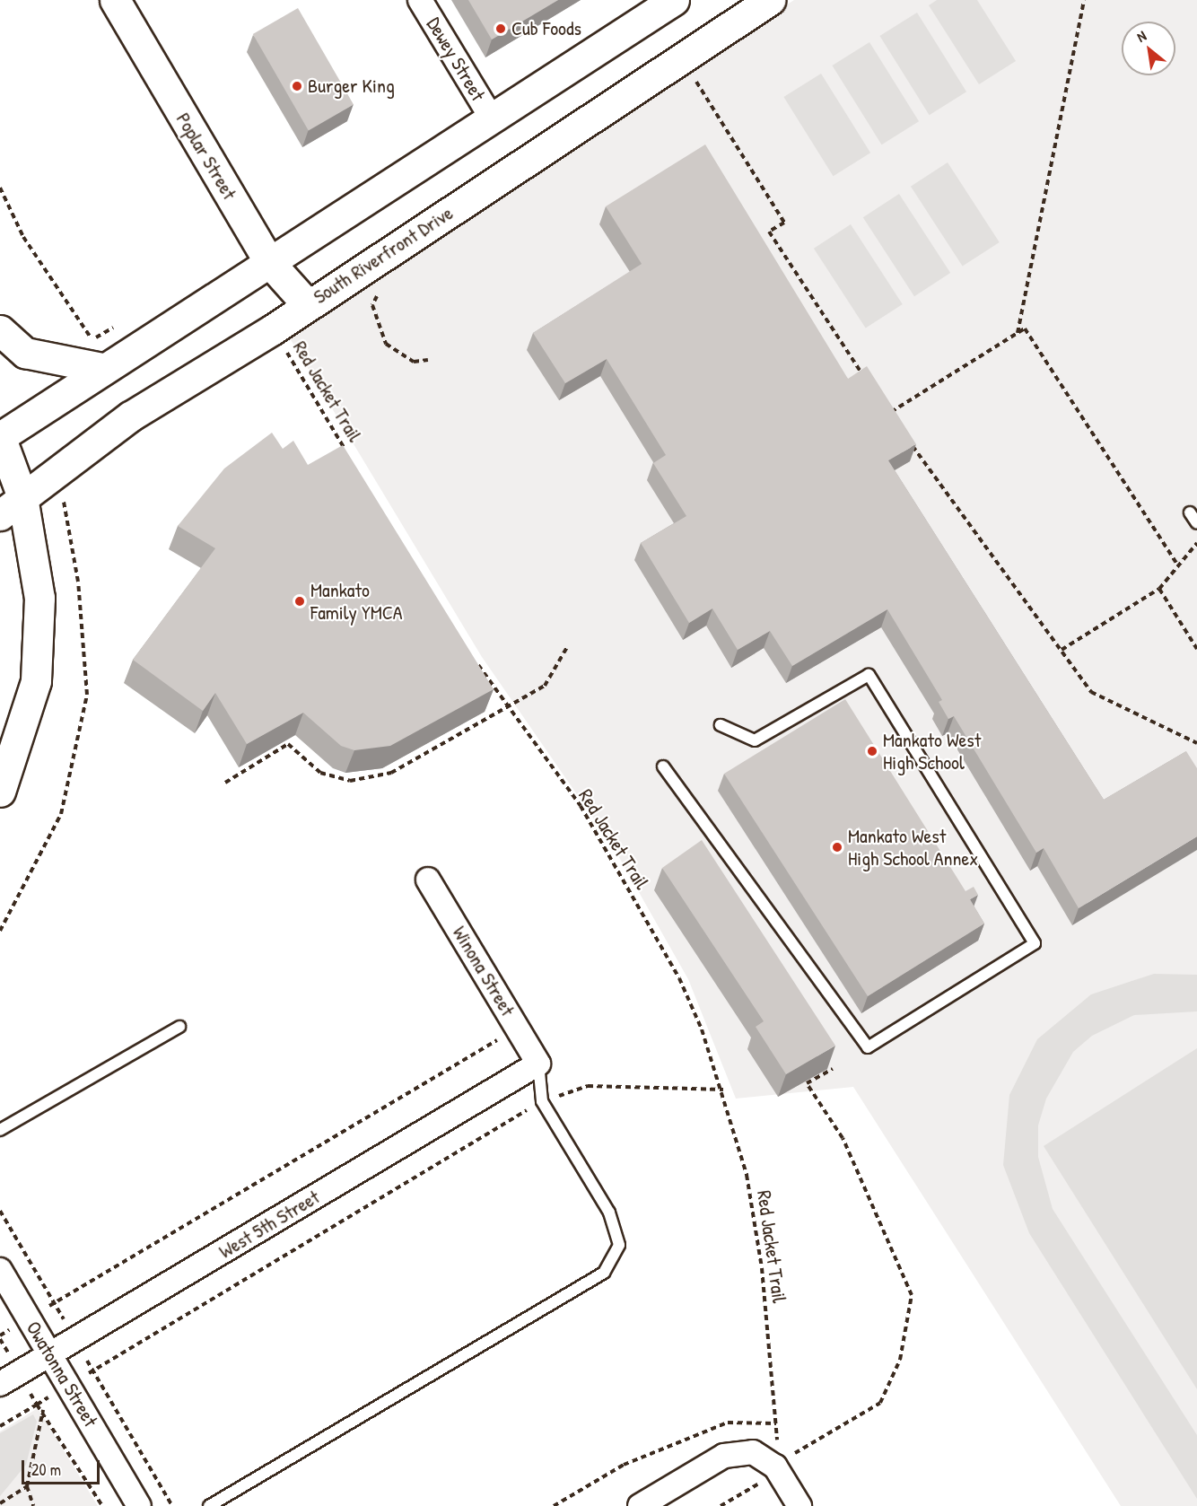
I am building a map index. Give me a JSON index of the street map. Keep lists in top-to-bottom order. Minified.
{"streets":{"main road":["Poplar Street","South Riverfront Drive"],"street":["Dewey Street","Winona Street","West 5th Street","Owatonna Street"],"path":["Red Jacket Trail"]},"crossings":[["Poplar Street","South Riverfront Drive"],["South Riverfront Drive","Red Jacket Trail"],["Winona Street","West 5th Street"],["West 5th Street","Owatonna Street"]],"places":["Cub Foods","Burger King","Mankato Family YMCA","Mankato West High School","Mankato West High School Annex"],"scale_bar":"20 m","north":"top left"}
